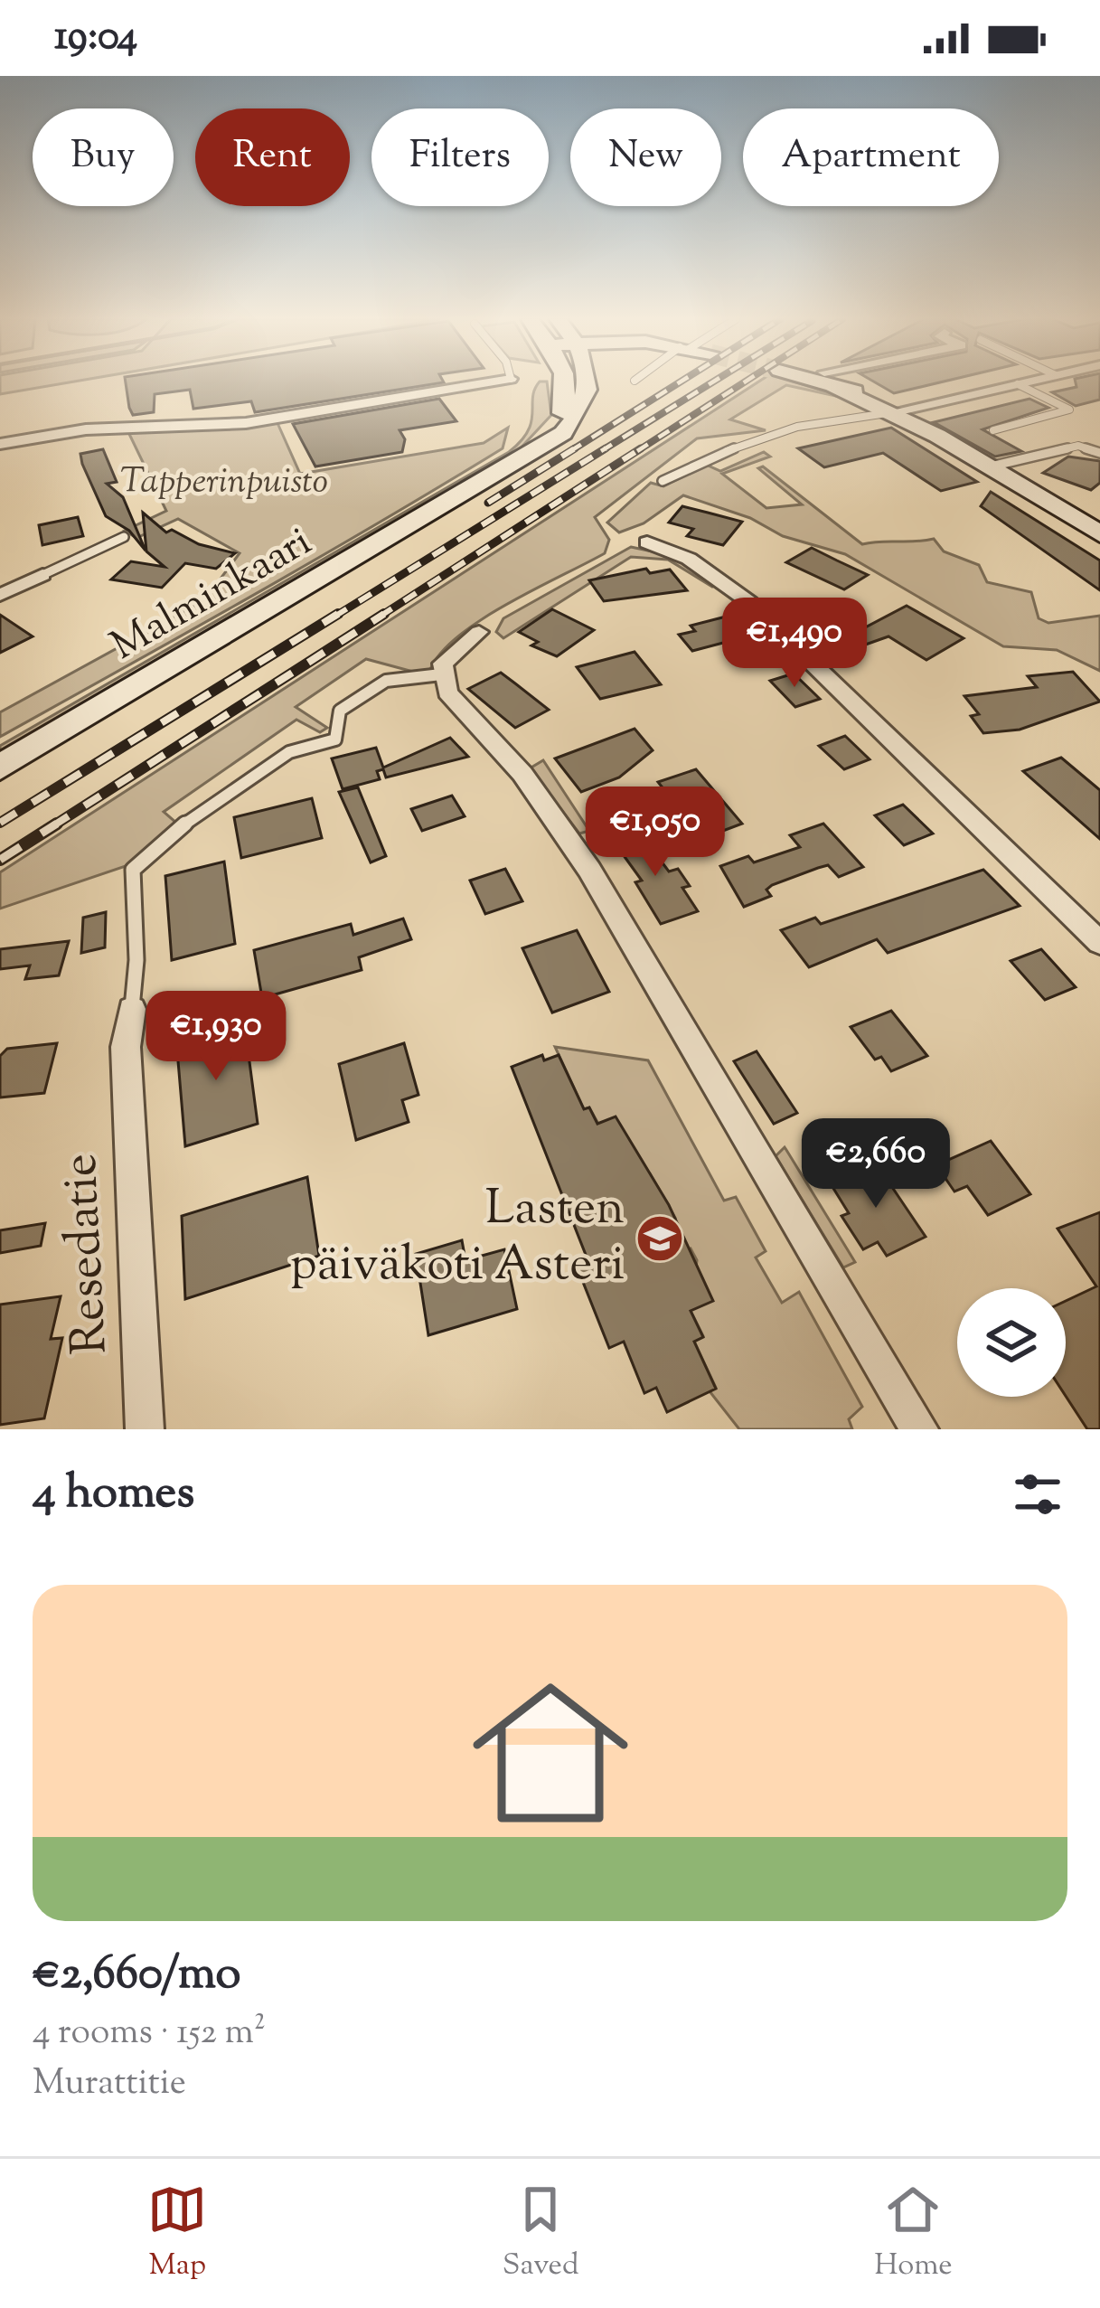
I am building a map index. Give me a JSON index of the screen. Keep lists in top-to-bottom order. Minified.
{"streets":{"main road":["Malminkaari"],"street":["Resedatie"]},"parks":["Tapperinpuisto"],"places":{"school or university":["Lasten päiväkoti Asteri"]},"page":{"status":"19:04","chip":["Buy","Rent","Filters","New","Apartment"],"price":["€1,490","€1,050","€1,930","€2,660"],"heading":"4 homes","list":[{"name":"€2,660/mo","note":"4 rooms · 152 m² · Murattitie"}],"tabs":["Map","Saved","Home"]}}
